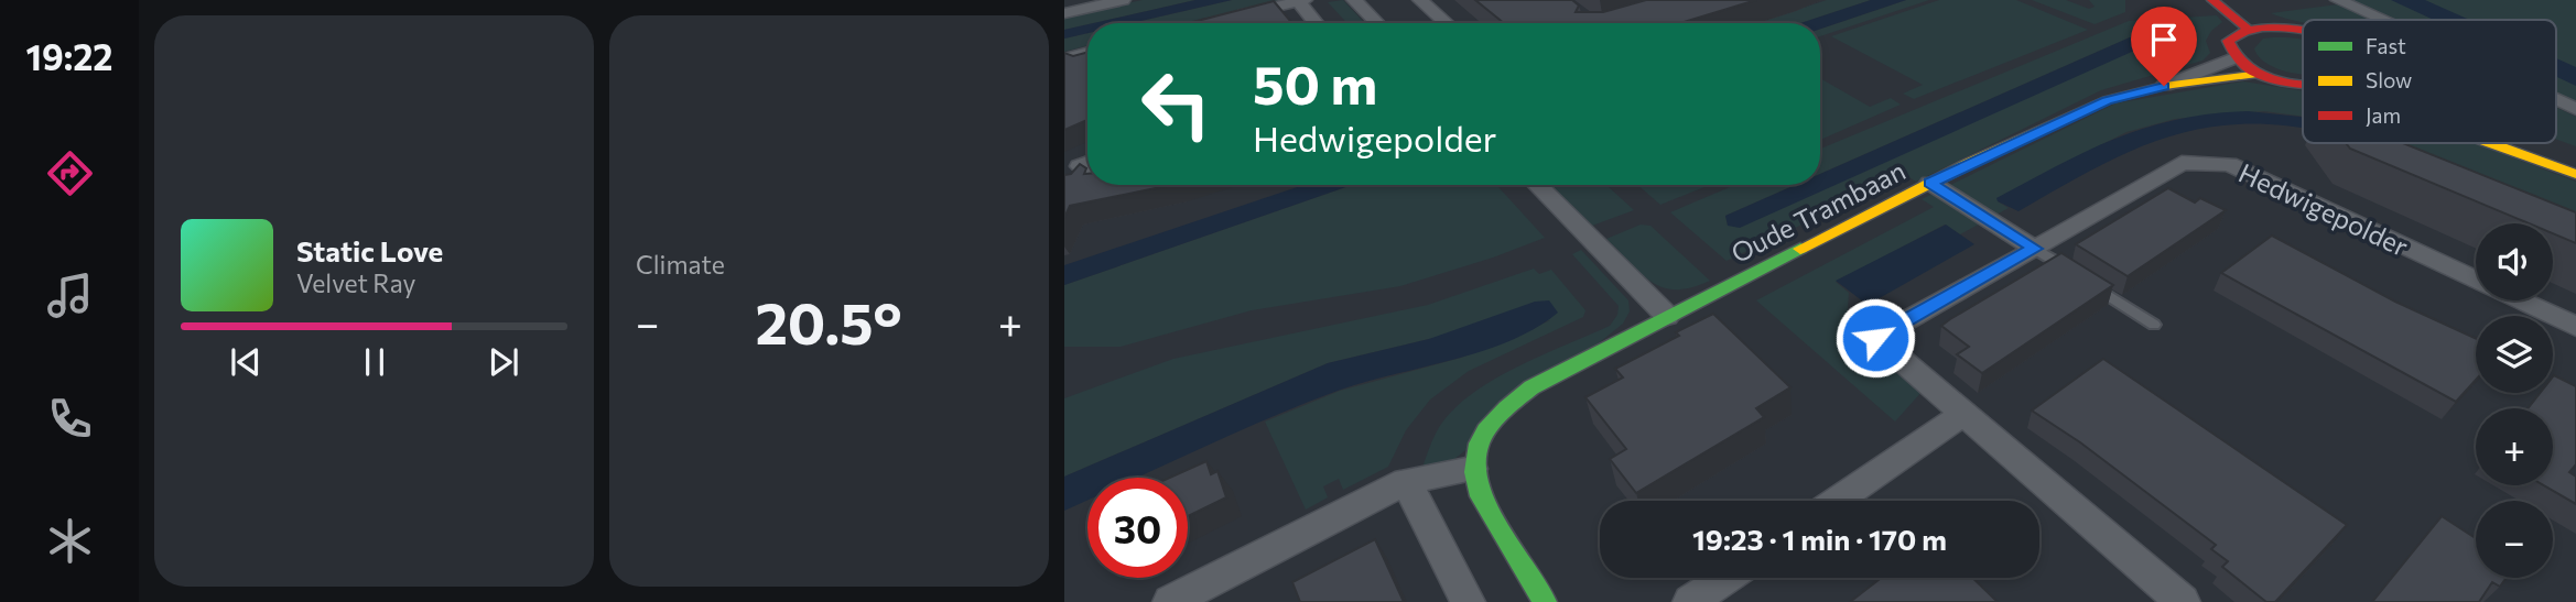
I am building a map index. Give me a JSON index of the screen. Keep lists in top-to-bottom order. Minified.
{"streets":{"main road":["Oude Trambaan"],"street":["Hedwigepolder"]},"legend":["Fast","Slow","Jam"],"page":{"tabs":"19:22","tile":"Climate","turn":["50 m","Hedwigepolder"],"song":["Static Love","Velvet Ray"],"map_buttons":["+","−"],"heat":["−","20.5°","+"],"limit":"30","trip":"19:23 · 1 min · 170 m"}}
